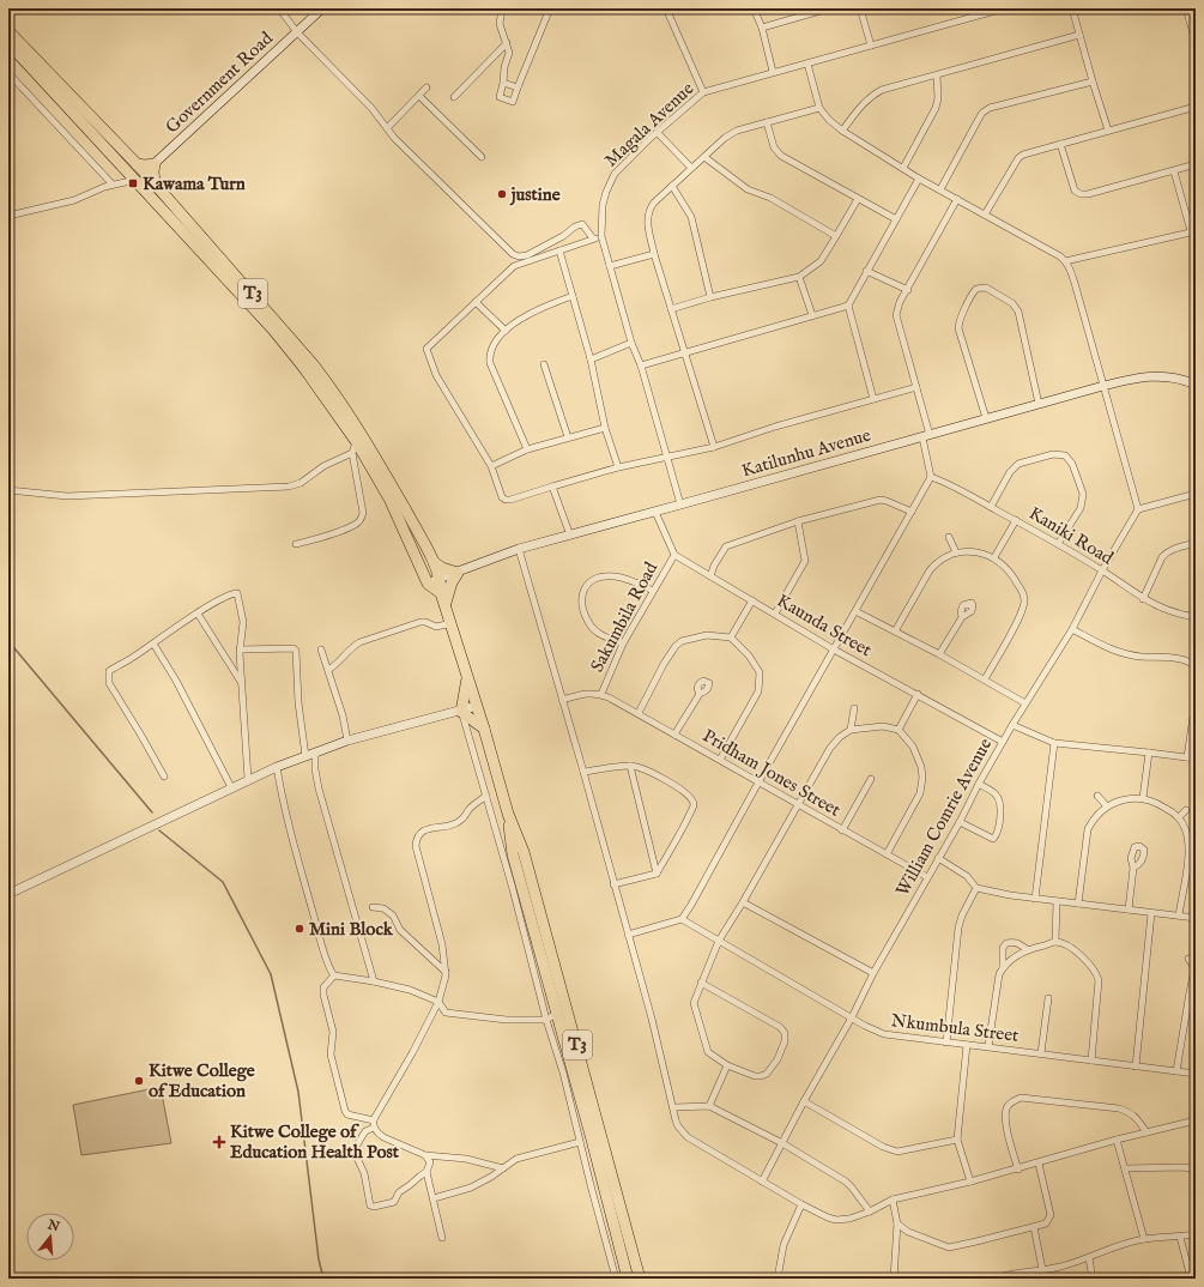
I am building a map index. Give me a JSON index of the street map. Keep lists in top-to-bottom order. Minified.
{"streets":{"highway":["T3"],"main road":["Government Road","Katilunhu Avenue"],"street":["Magala Avenue","Kaniki Road","Sakumbila Road","Kaunda Street","Pridham Jones Street","William Comrie Avenue","Nkumbula Street"]},"crossings":[["Government Road","T3"],["Magala Avenue","Katilunhu Avenue"],["T3","Katilunhu Avenue"],["Kaniki Road","William Comrie Avenue"],["Sakumbila Road","Kaunda Street"],["Sakumbila Road","Pridham Jones Street"],["Kaunda Street","William Comrie Avenue"],["Pridham Jones Street","William Comrie Avenue"],["William Comrie Avenue","Nkumbula Street"]],"places":{"transit":["Kawama Turn"],"other":["justine","Mini Block","Kitwe College of Education"],"health":["Kitwe College of Education Health Post"]},"north":"top"}
